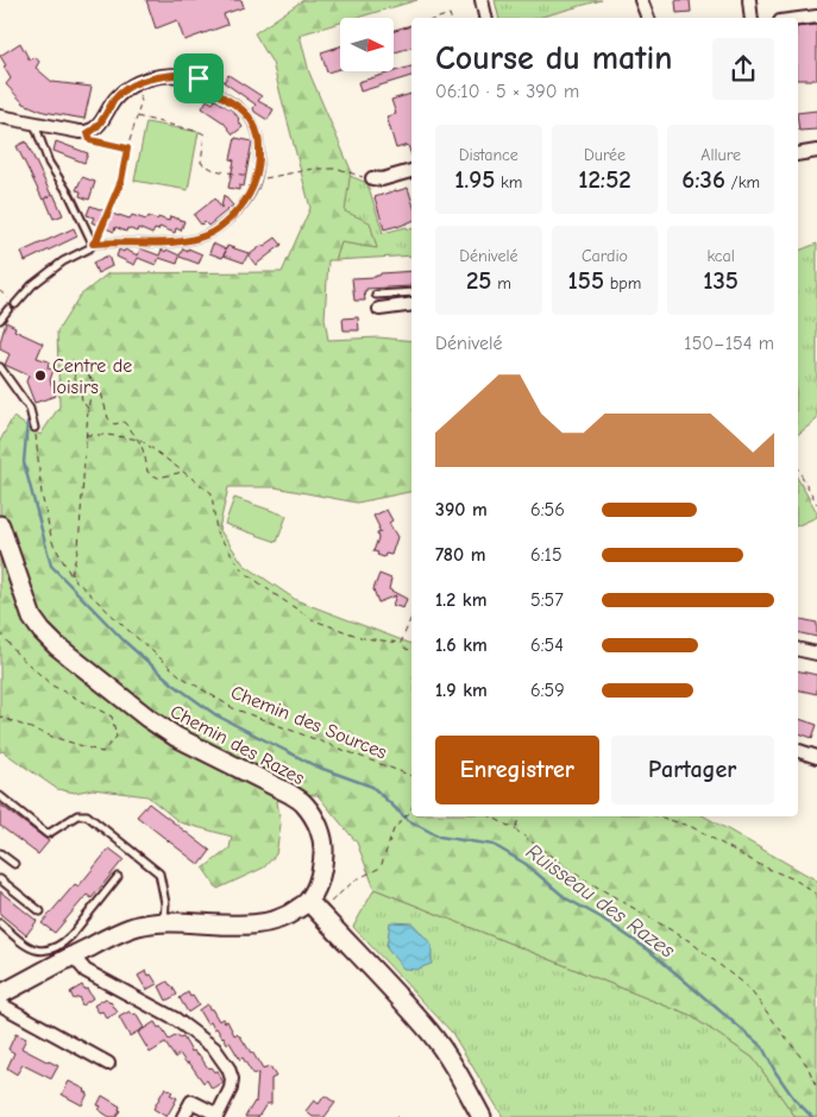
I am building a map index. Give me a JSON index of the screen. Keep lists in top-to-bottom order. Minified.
{"streets":{"street":["Chemin des Razes"],"path":["Chemin des Sources"]},"water":["Ruisseau des Razes"],"places":["Centre de loisirs"],"north":"right","page":{"heading":["Course du matin","06:10 · 5 × 390 m"],"stats":[["Distance","1.95 km"],["Durée","12:52"],["Allure","6:36 /km"],["Dénivelé","25 m"],["Cardio","155 bpm"],["kcal","135"]],"chart":["Dénivelé","150–154 m"],"list":[{"name":"390 m","note":"6:56"},{"name":"780 m","note":"6:15"},{"name":"1.2 km","note":"5:57"},{"name":"1.6 km","note":"6:54"},{"name":"1.9 km","note":"6:59"}],"buttons":["Enregistrer","Partager"]}}
